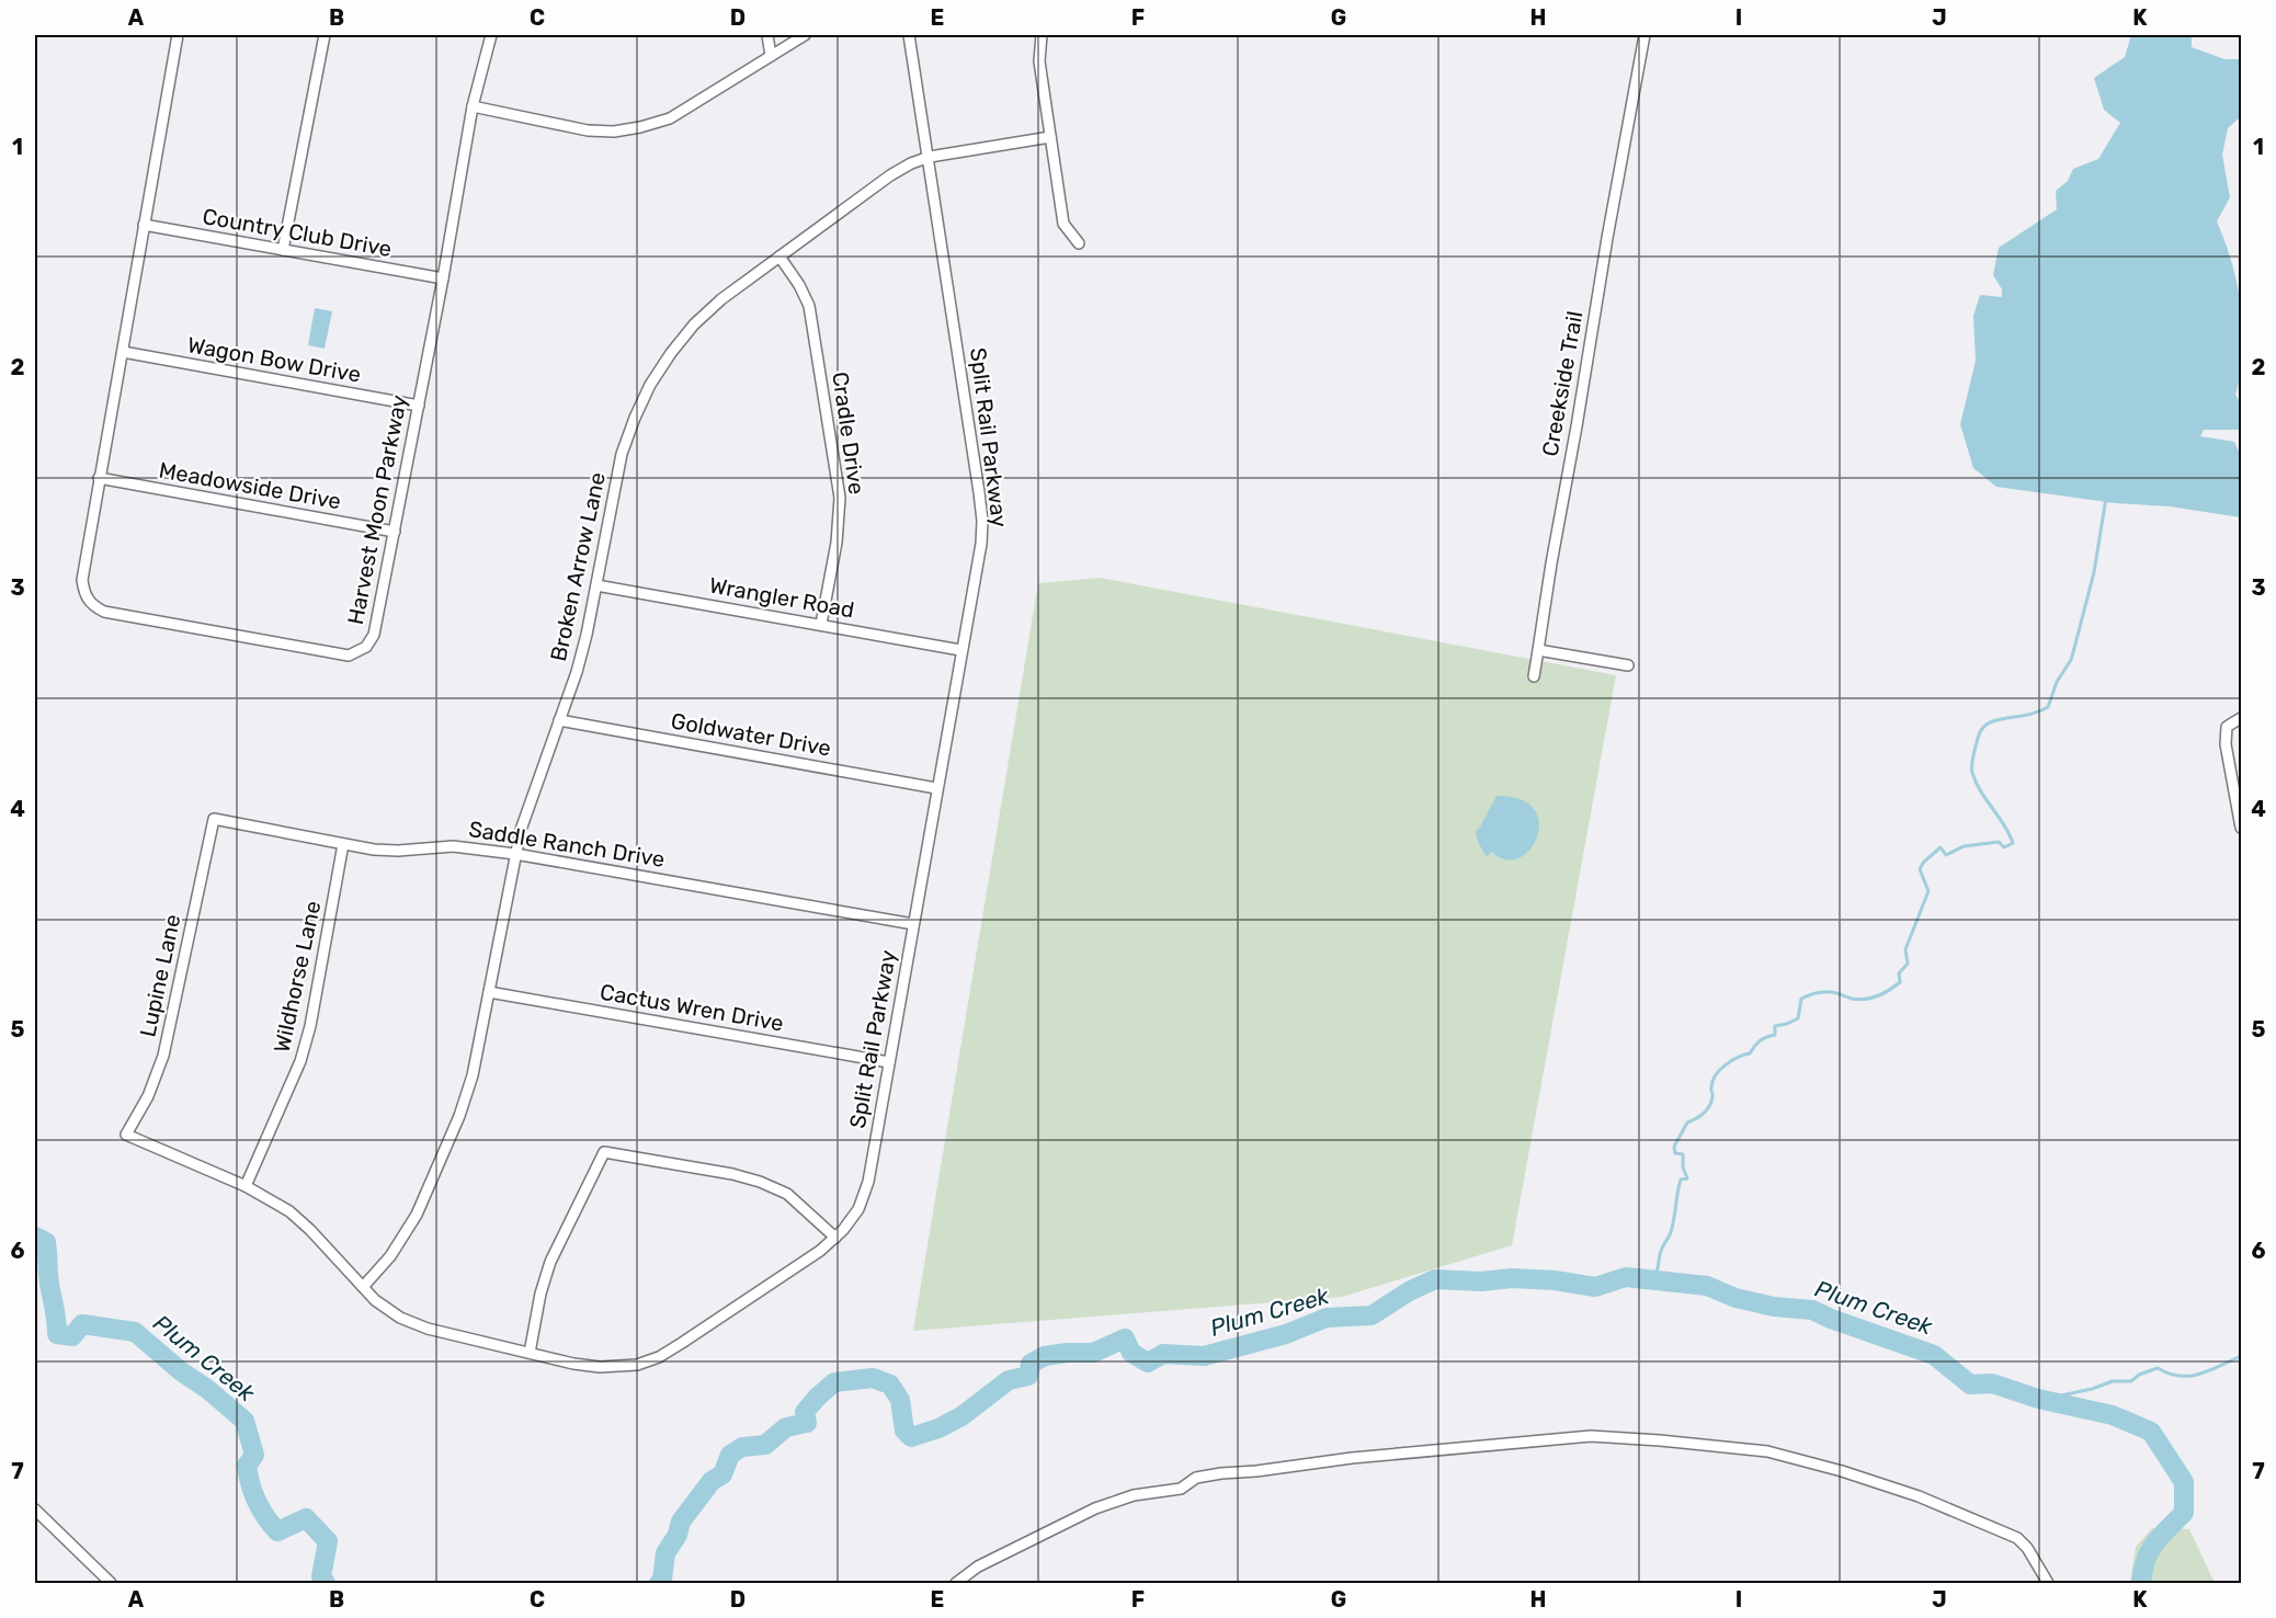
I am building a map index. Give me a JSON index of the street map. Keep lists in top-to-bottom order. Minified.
{"streets":{"street":["Country Club Drive","Wagon Bow Drive","Creekside Trail","Cradle Drive","Split Rail Parkway","Meadowside Drive","Harvest Moon Parkway","Broken Arrow Lane","Wrangler Road","Goldwater Drive","Saddle Ranch Drive","Lupine Lane","Wildhorse Lane","Cactus Wren Drive"]},"crossings":[["Country Club Drive","Harvest Moon Parkway"],["Wagon Bow Drive","Harvest Moon Parkway"],["Cradle Drive","Broken Arrow Lane"],["Cradle Drive","Wrangler Road"],["Split Rail Parkway","Broken Arrow Lane"],["Split Rail Parkway","Wrangler Road"],["Split Rail Parkway","Goldwater Drive"],["Split Rail Parkway","Saddle Ranch Drive"],["Split Rail Parkway","Lupine Lane"],["Split Rail Parkway","Wildhorse Lane"],["Split Rail Parkway","Cactus Wren Drive"],["Meadowside Drive","Harvest Moon Parkway"],["Broken Arrow Lane","Wrangler Road"],["Broken Arrow Lane","Goldwater Drive"],["Broken Arrow Lane","Saddle Ranch Drive"],["Broken Arrow Lane","Cactus Wren Drive"],["Saddle Ranch Drive","Lupine Lane"],["Saddle Ranch Drive","Wildhorse Lane"]],"water":["Plum Creek"],"grid":{"columns":["A","B","C","D","E","F","G","H","I","J","K"],"rows":["1","2","3","4","5","6","7"]}}
